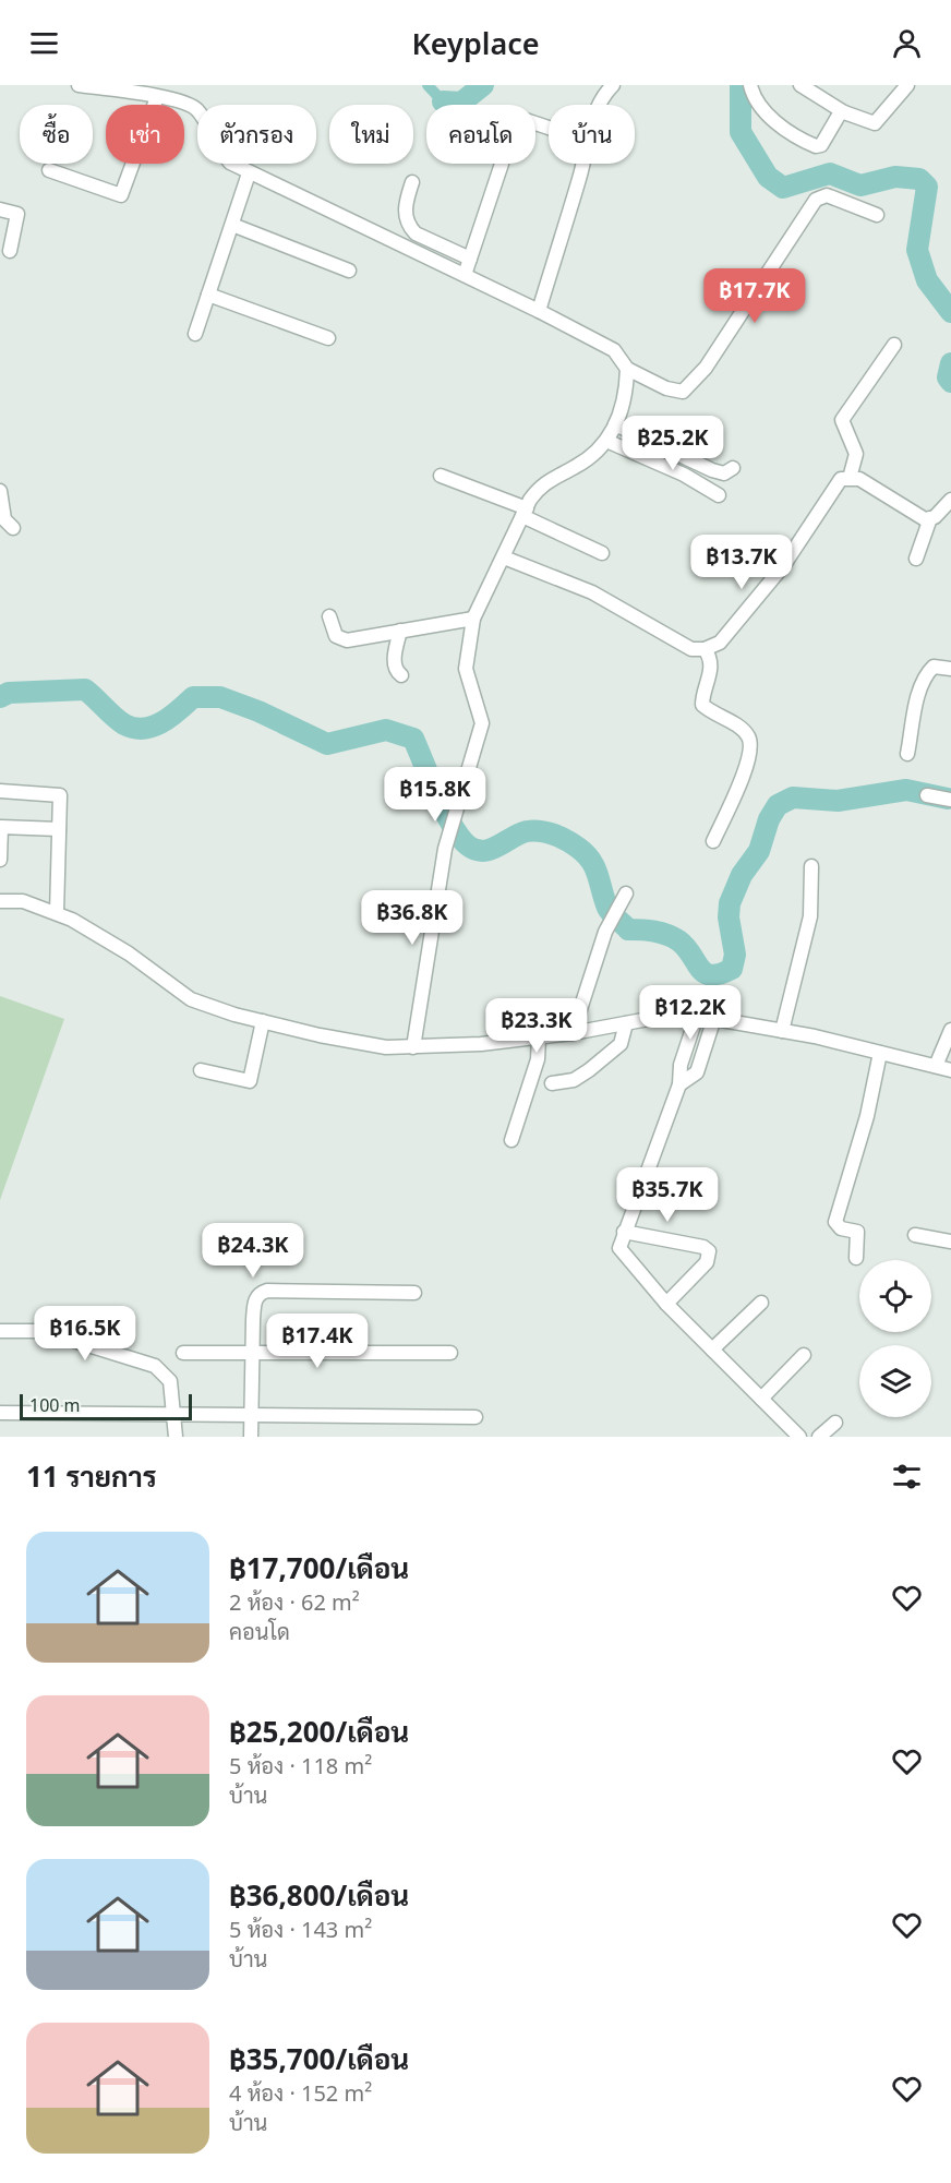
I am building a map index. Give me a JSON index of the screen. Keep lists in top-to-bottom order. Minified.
{"scale_bar":"100 m","page":{"header":"Keyplace","chip":["ซื้อ","เช่า","ตัวกรอง","ใหม่","คอนโด","บ้าน"],"price":["฿17.7K","฿25.2K","฿13.7K","฿15.8K","฿36.8K","฿12.2K","฿23.3K","฿35.7K","฿24.3K","฿16.5K","฿17.4K"],"scale":"100 m","heading":"11 รายการ","list":[{"name":"฿17,700/เดือน","note":"2 ห้อง · 62 m² · คอนโด"},{"name":"฿25,200/เดือน","note":"5 ห้อง · 118 m² · บ้าน"},{"name":"฿36,800/เดือน","note":"5 ห้อง · 143 m² · บ้าน"},{"name":"฿35,700/เดือน","note":"4 ห้อง · 152 m² · บ้าน"}]}}
